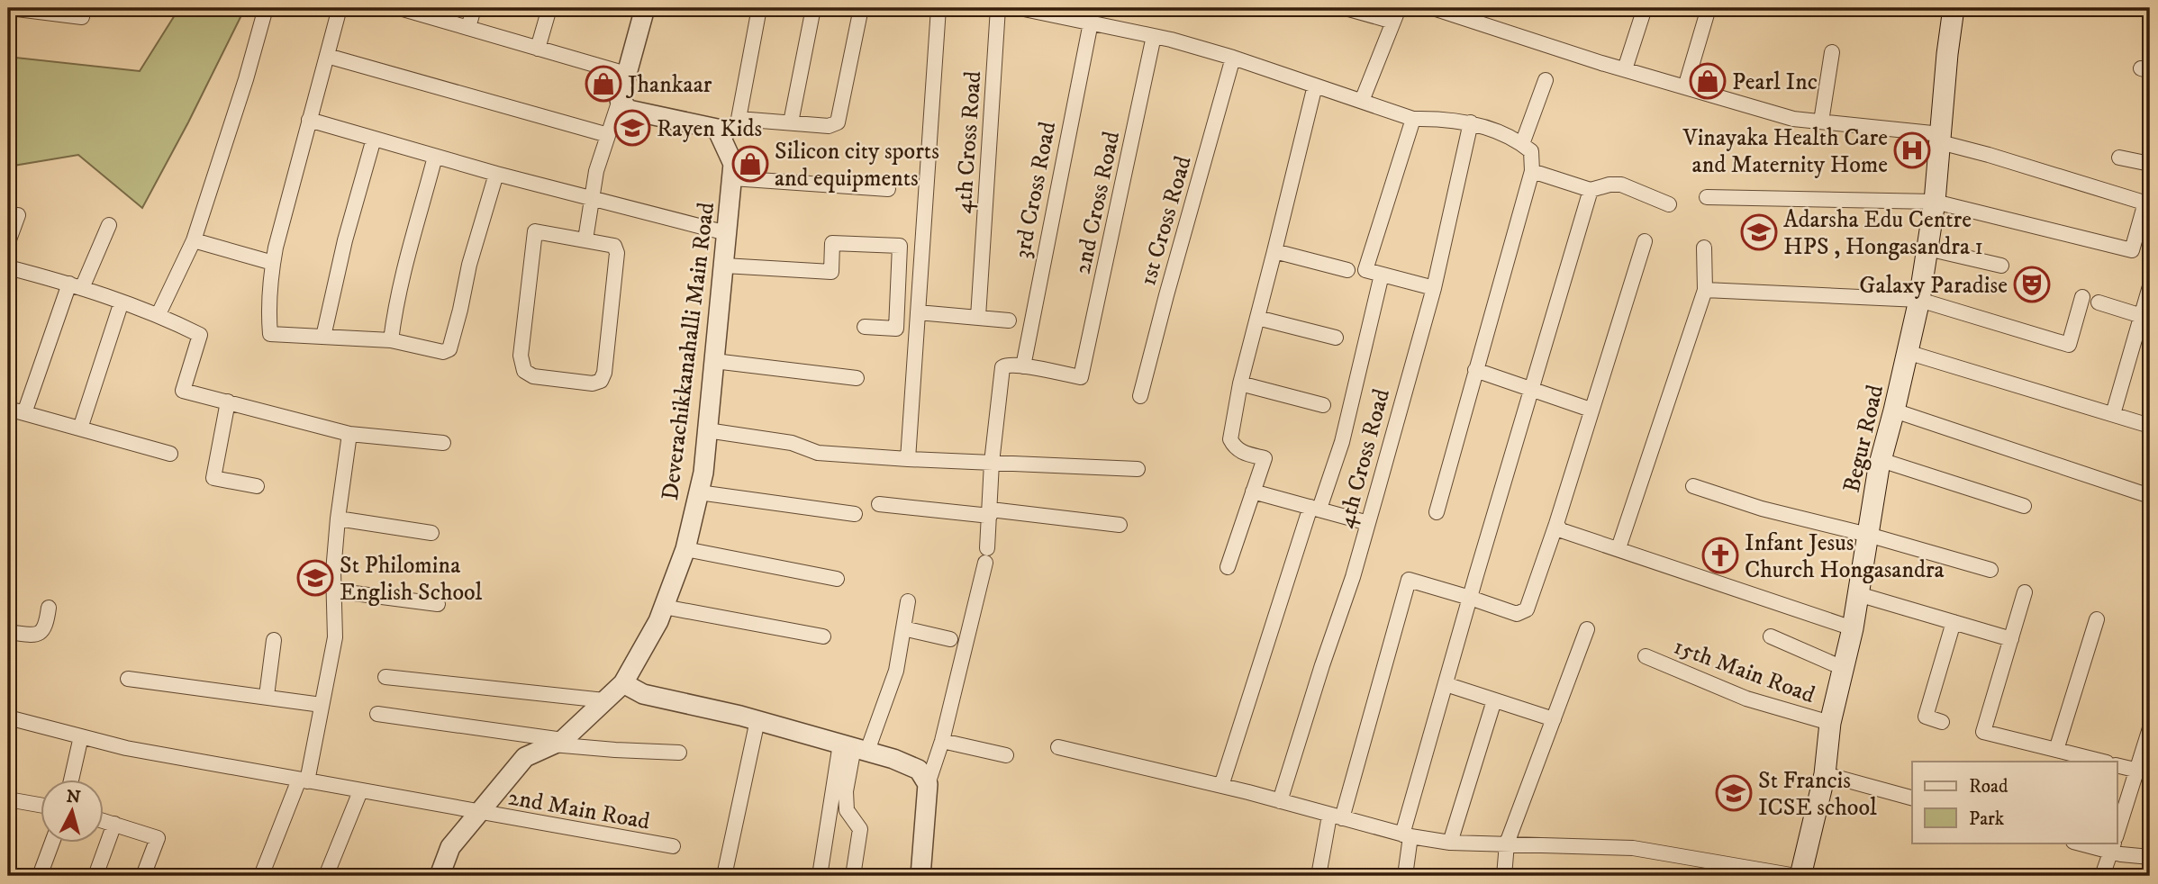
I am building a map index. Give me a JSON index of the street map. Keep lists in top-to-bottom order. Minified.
{"streets":{"main road":["Begur Road"],"street":["4th Cross Road","3rd Cross Road","2nd Cross Road","1st Cross Road","Deverachikkanahalli Main Road","15th Main Road","2nd Main Road"]},"crossings":[["3rd Cross Road","2nd Cross Road"],["Deverachikkanahalli Main Road","2nd Main Road"],["Begur Road","15th Main Road"]],"places":{"shop":["Pearl Inc","Jhankaar","Silicon city sports and equipments"],"school or university":["Rayen Kids","Adarsha Edu Centre HPS , Hongasandra 1","St Philomina English School","St Francis ICSE school"],"hospital":["Vinayaka Health Care and Maternity Home"],"theatre":["Galaxy Paradise"],"church":["Infant Jesus Church Hongasandra"]},"legend":["Road","Park"],"north":"top"}
